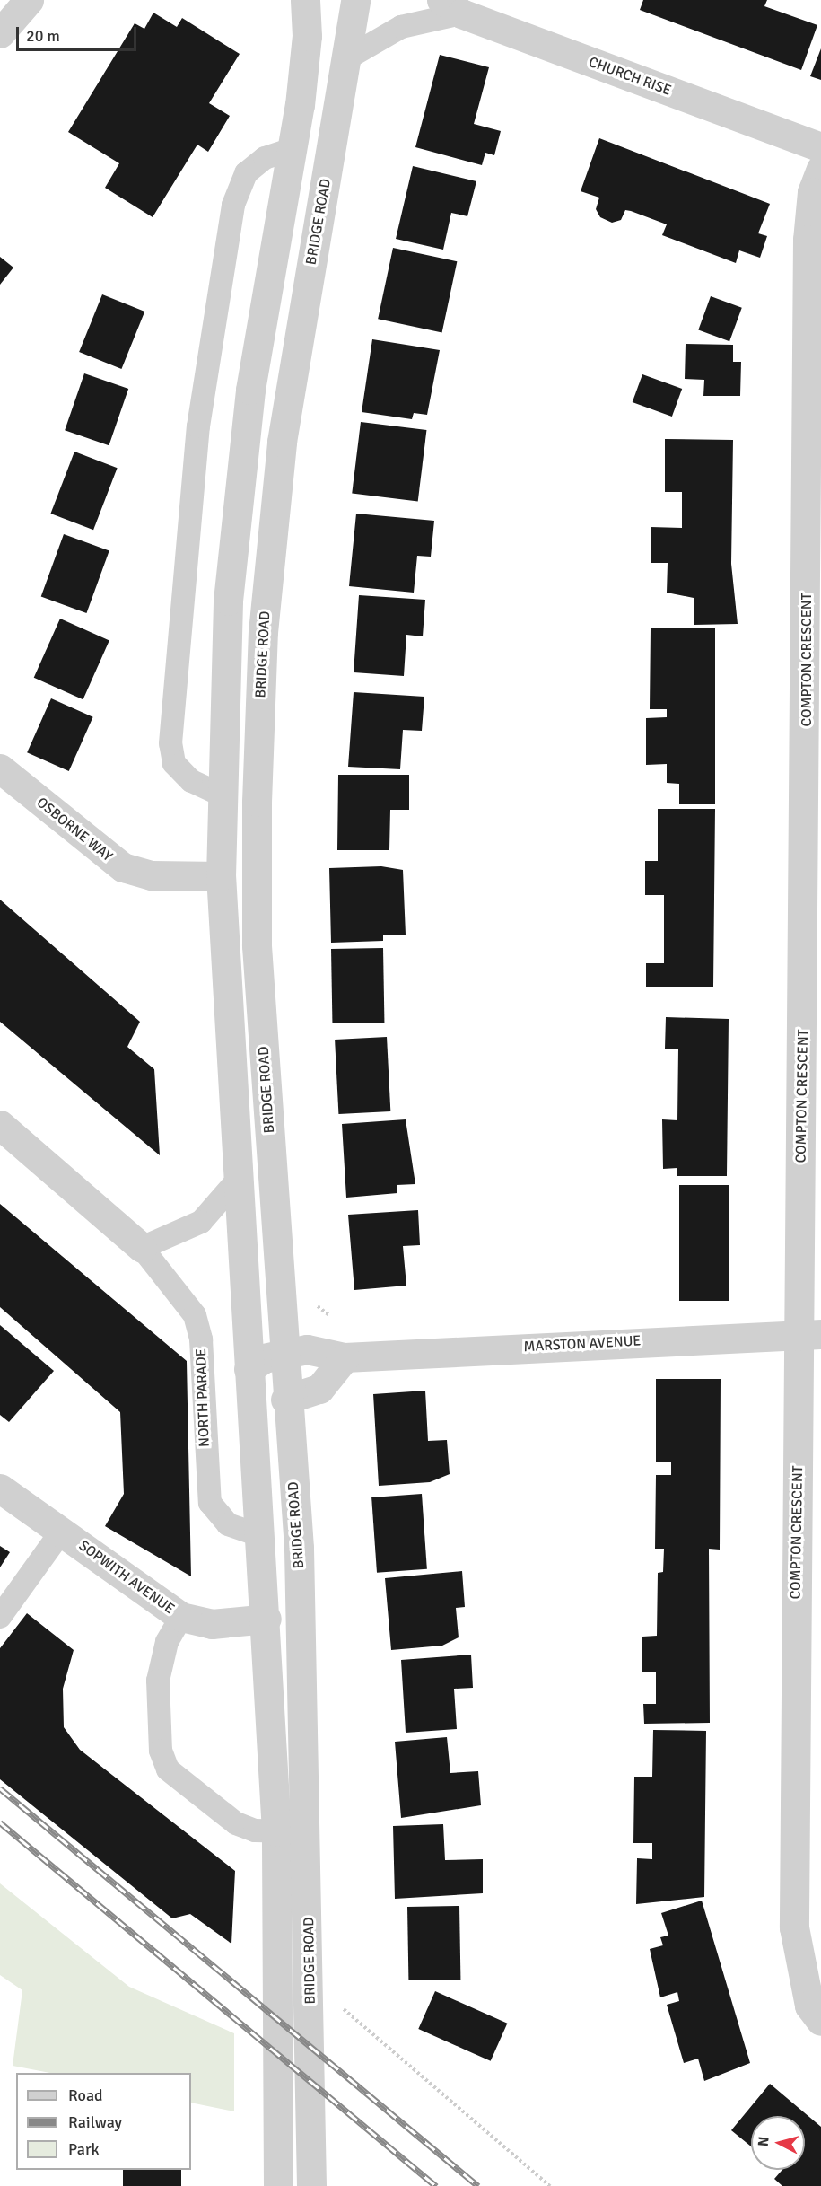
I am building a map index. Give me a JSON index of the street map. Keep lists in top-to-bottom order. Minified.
{"streets":{"street":["CHURCH RISE","BRIDGE ROAD","COMPTON CRESCENT","OSBORNE WAY","MARSTON AVENUE","NORTH PARADE","SOPWITH AVENUE"]},"crossings":[["BRIDGE ROAD","MARSTON AVENUE"],["COMPTON CRESCENT","MARSTON AVENUE"]],"legend":["Road","Railway","Park"],"scale_bar":"20 m","north":"left"}
